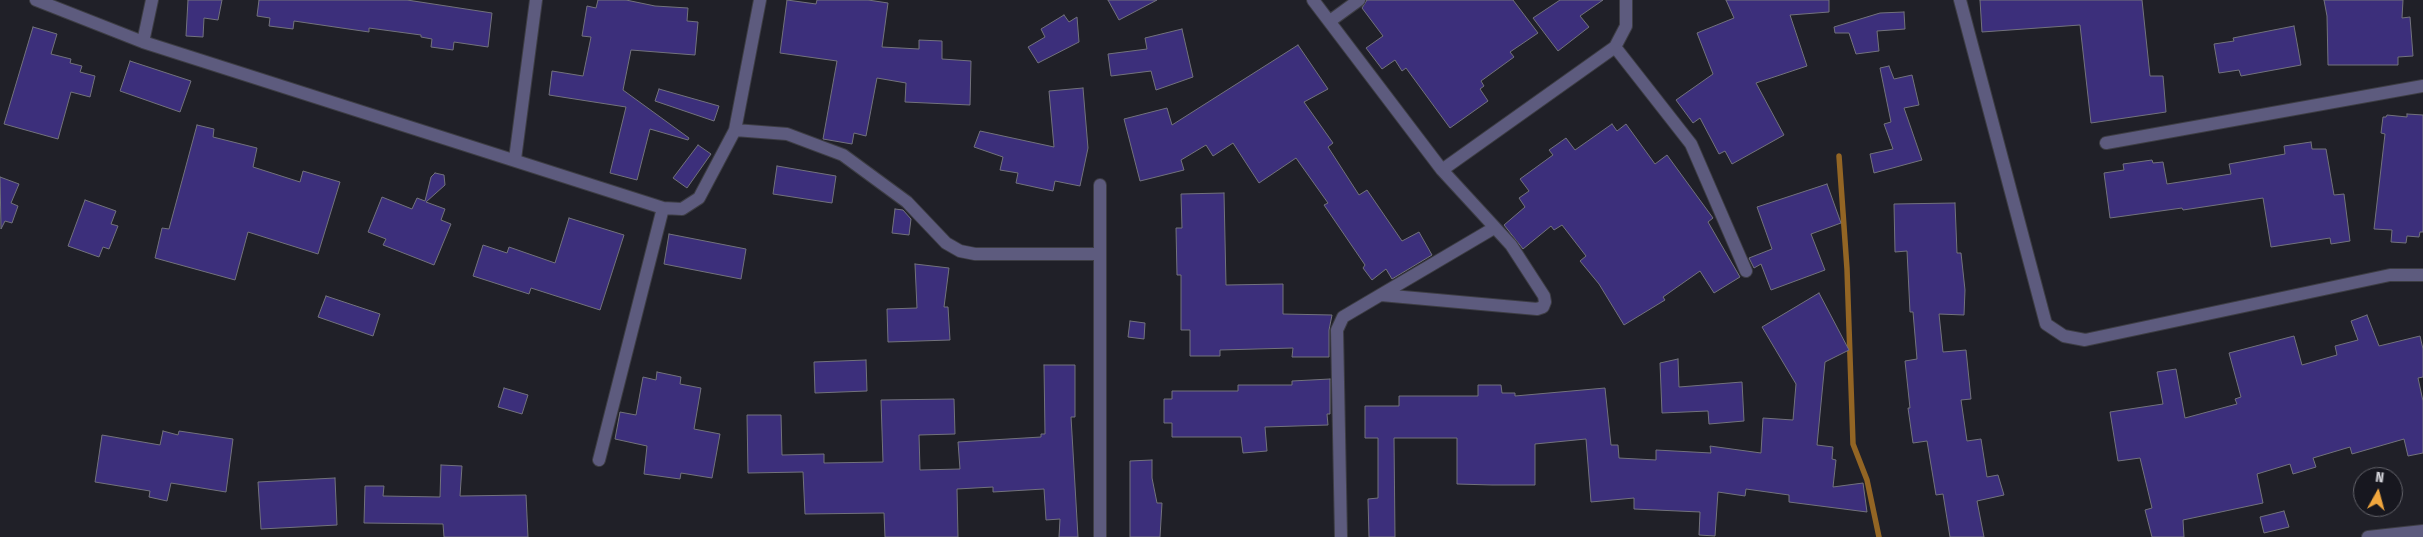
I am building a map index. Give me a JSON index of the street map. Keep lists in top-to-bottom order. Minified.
{"north":"top"}
